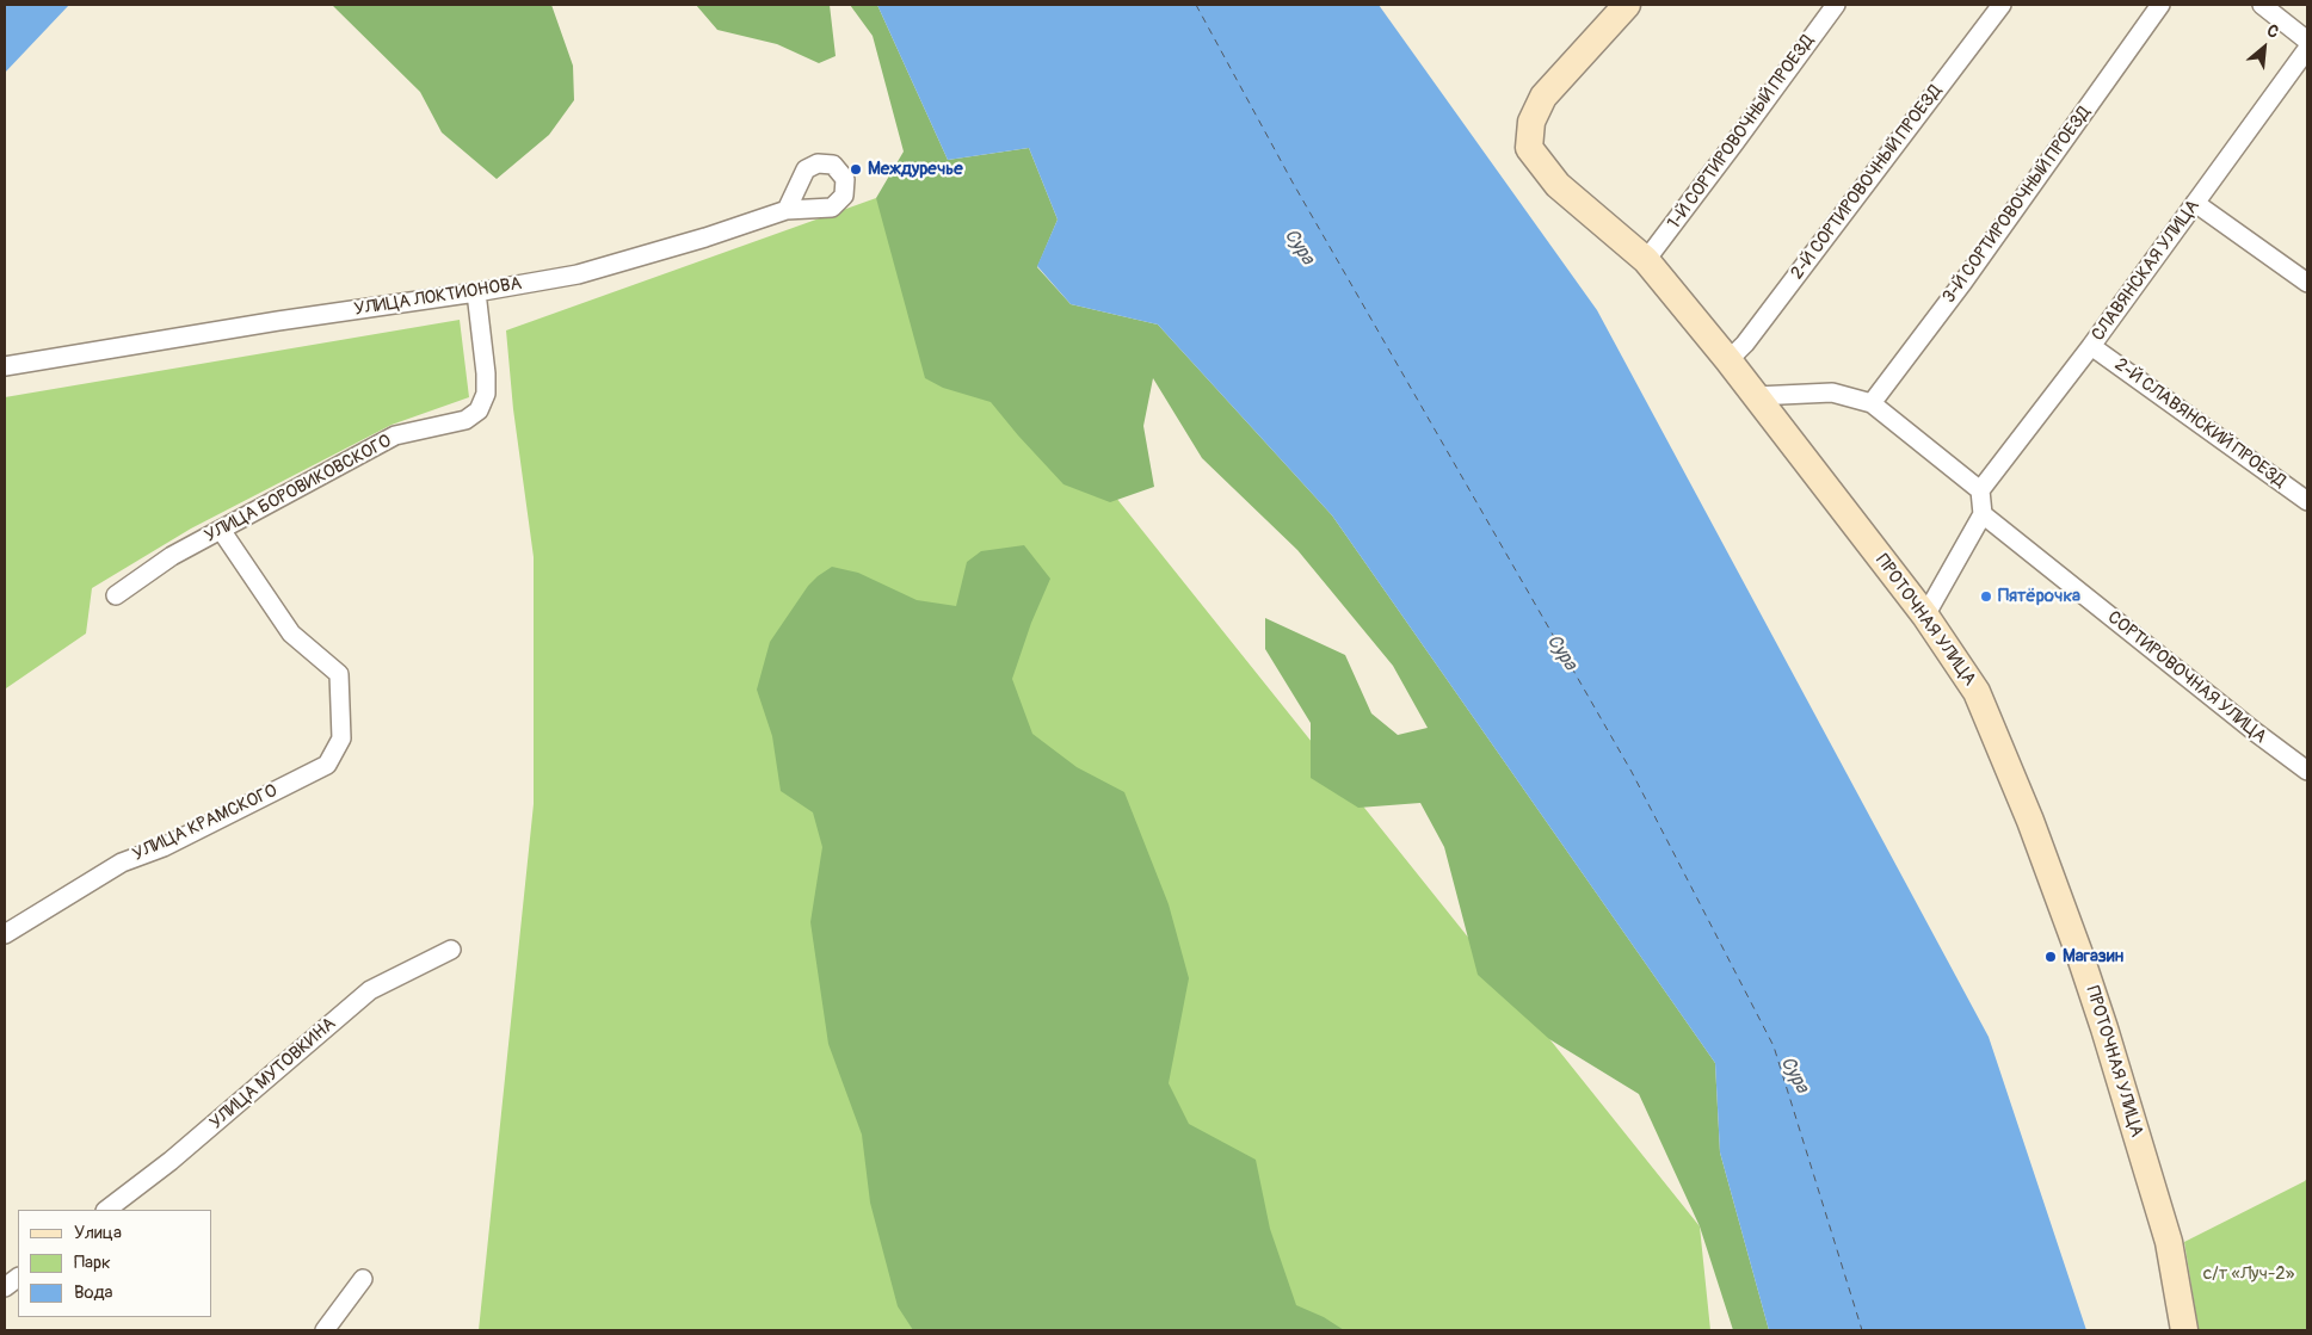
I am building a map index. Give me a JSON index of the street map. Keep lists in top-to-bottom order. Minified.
{"streets":{"main road":["ПРОТОЧНАЯ УЛИЦА"],"street":["1-Й СОРТИРОВОЧНЫЙ ПРОЕЗД","2-Й СОРТИРОВОЧНЫЙ ПРОЕЗД","3-Й СОРТИРОВОЧНЫЙ ПРОЕЗД","СЛАВЯНСКАЯ УЛИЦА","УЛИЦА ЛОКТИОНОВА","2-Й СЛАВЯНСКИЙ ПРОЕЗД","УЛИЦА БОРОВИКОВСКОГО","СОРТИРОВОЧНАЯ УЛИЦА","УЛИЦА КРАМСКОГО","УЛИЦА МУТОВКИНА"]},"crossings":[["1-Й СОРТИРОВОЧНЫЙ ПРОЕЗД","ПРОТОЧНАЯ УЛИЦА"],["2-Й СОРТИРОВОЧНЫЙ ПРОЕЗД","ПРОТОЧНАЯ УЛИЦА"],["СЛАВЯНСКАЯ УЛИЦА","2-Й СЛАВЯНСКИЙ ПРОЕЗД"],["УЛИЦА ЛОКТИОНОВА","УЛИЦА БОРОВИКОВСКОГО"],["УЛИЦА БОРОВИКОВСКОГО","УЛИЦА КРАМСКОГО"]],"water":["Сура"],"parks":["с/т «Луч-2»"],"places":["Междуречье","Пятёрочка","Магазин"],"legend":["Улица","Парк","Вода"],"north":"top right"}
